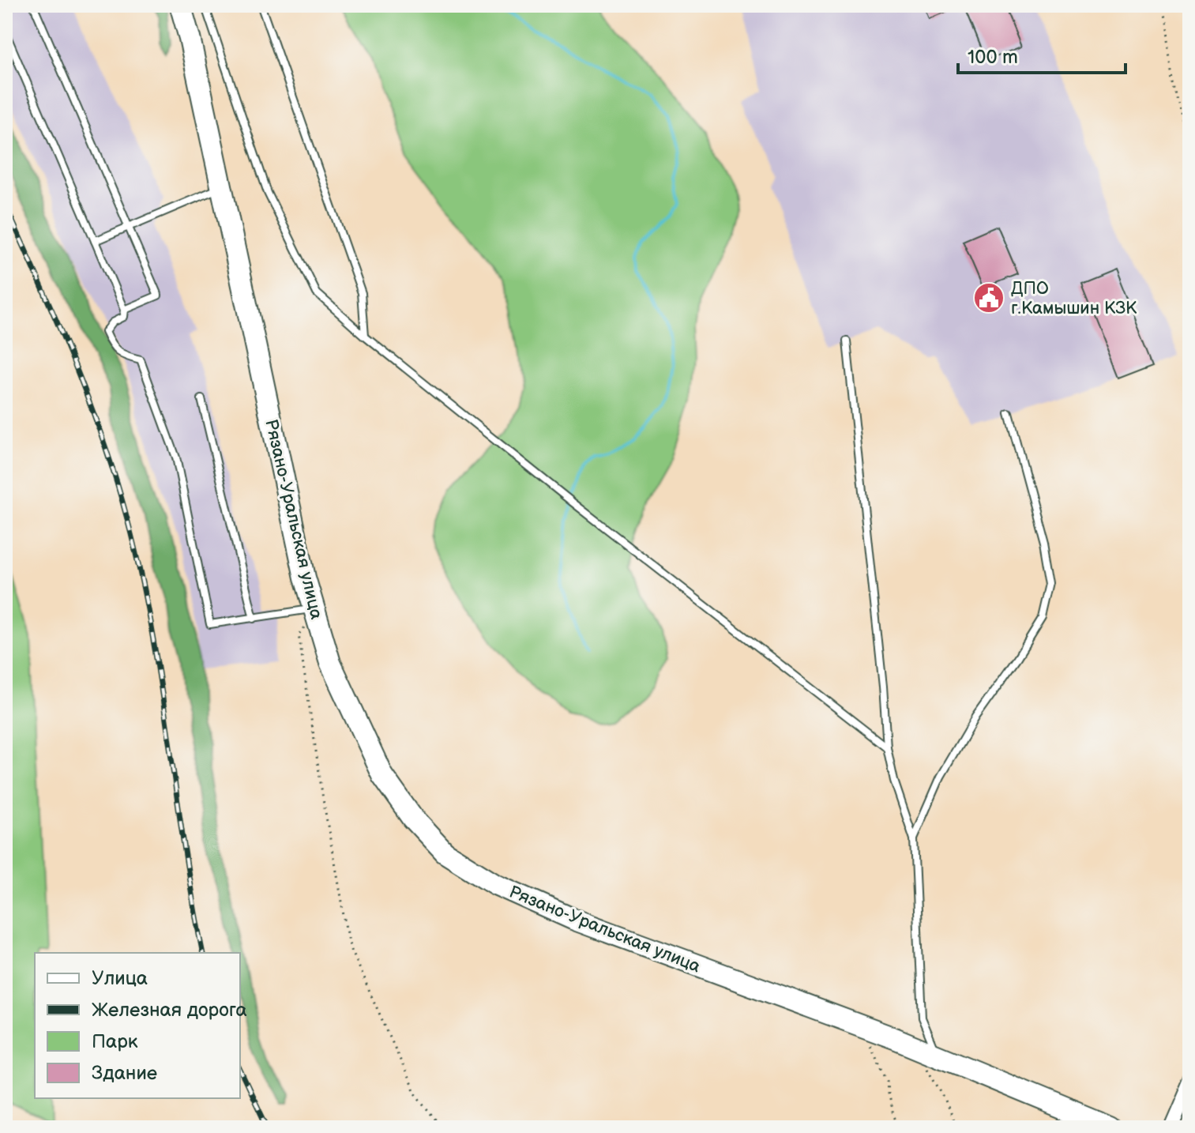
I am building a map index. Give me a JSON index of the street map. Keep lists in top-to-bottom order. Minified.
{"streets":{"main road":["Рязано-Уральская улица"]},"places":{"public building":["ДПО г.Камышин КЗК"]},"legend":["Улица","Железная дорога","Парк","Здание"],"scale_bar":"100 m"}
